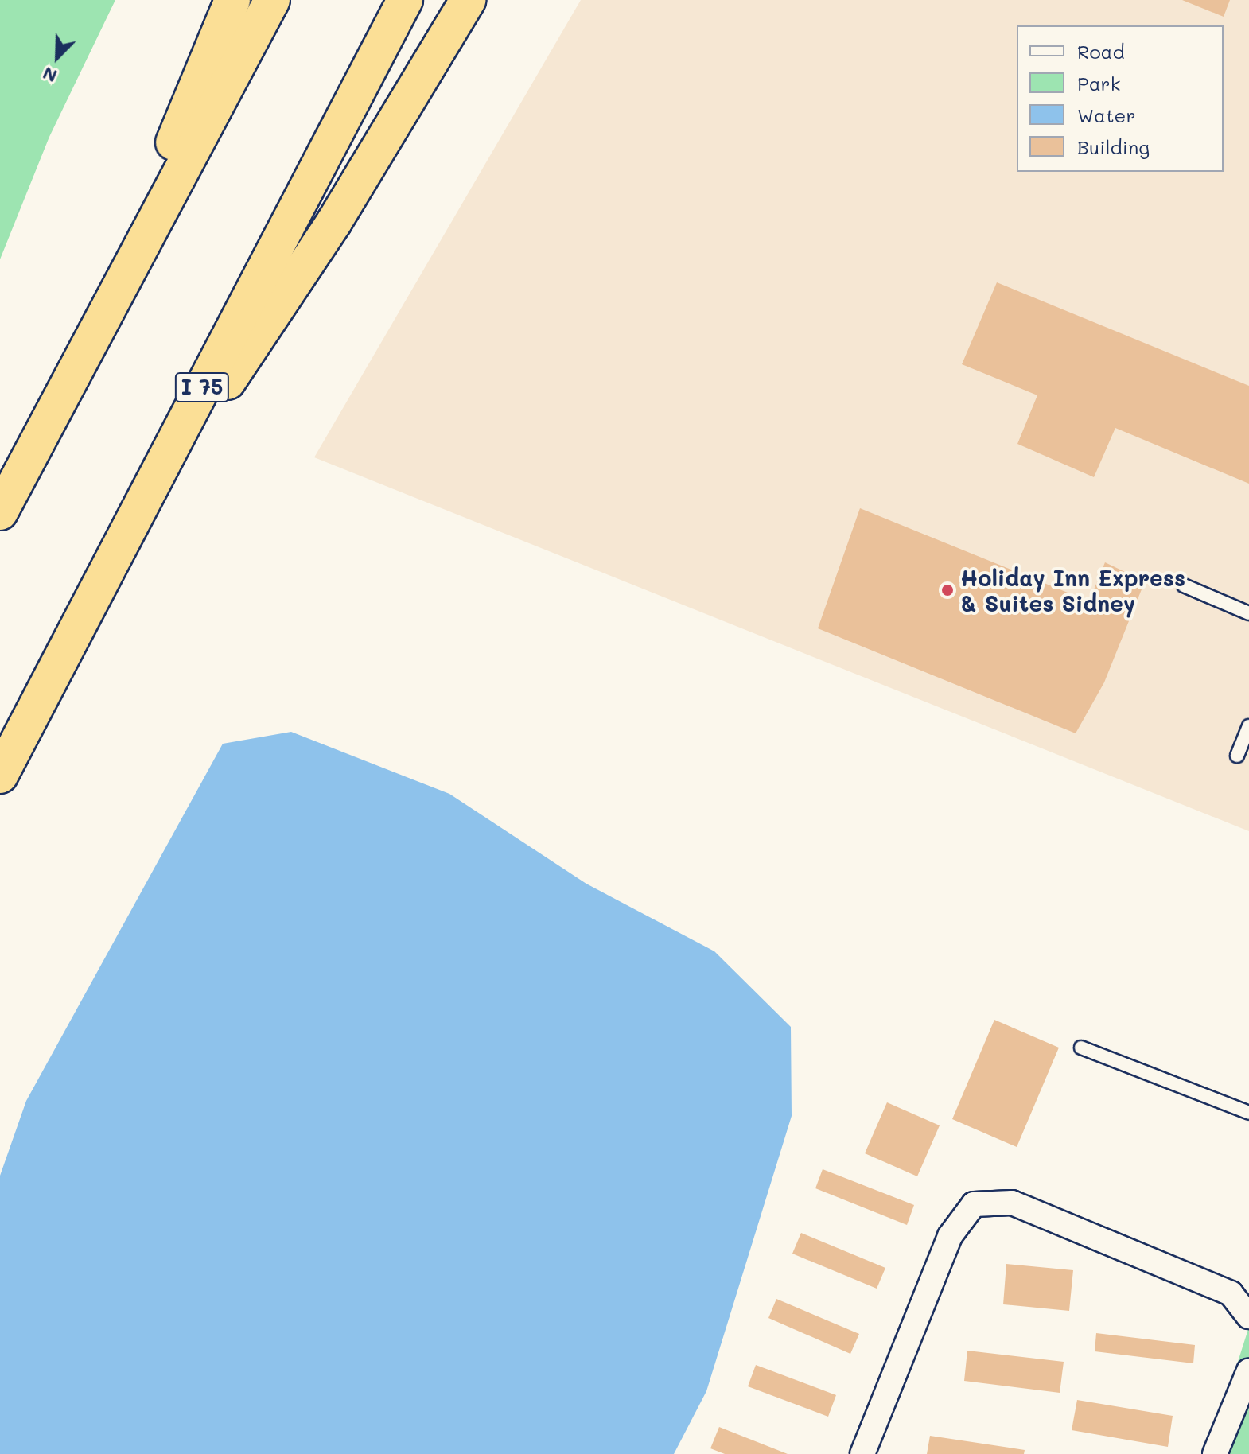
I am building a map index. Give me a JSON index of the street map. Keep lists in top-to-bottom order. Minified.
{"streets":{"highway":["I 75"]},"places":["Holiday Inn Express & Suites Sidney"],"legend":["Road","Park","Water","Building"],"north":"bottom left"}
